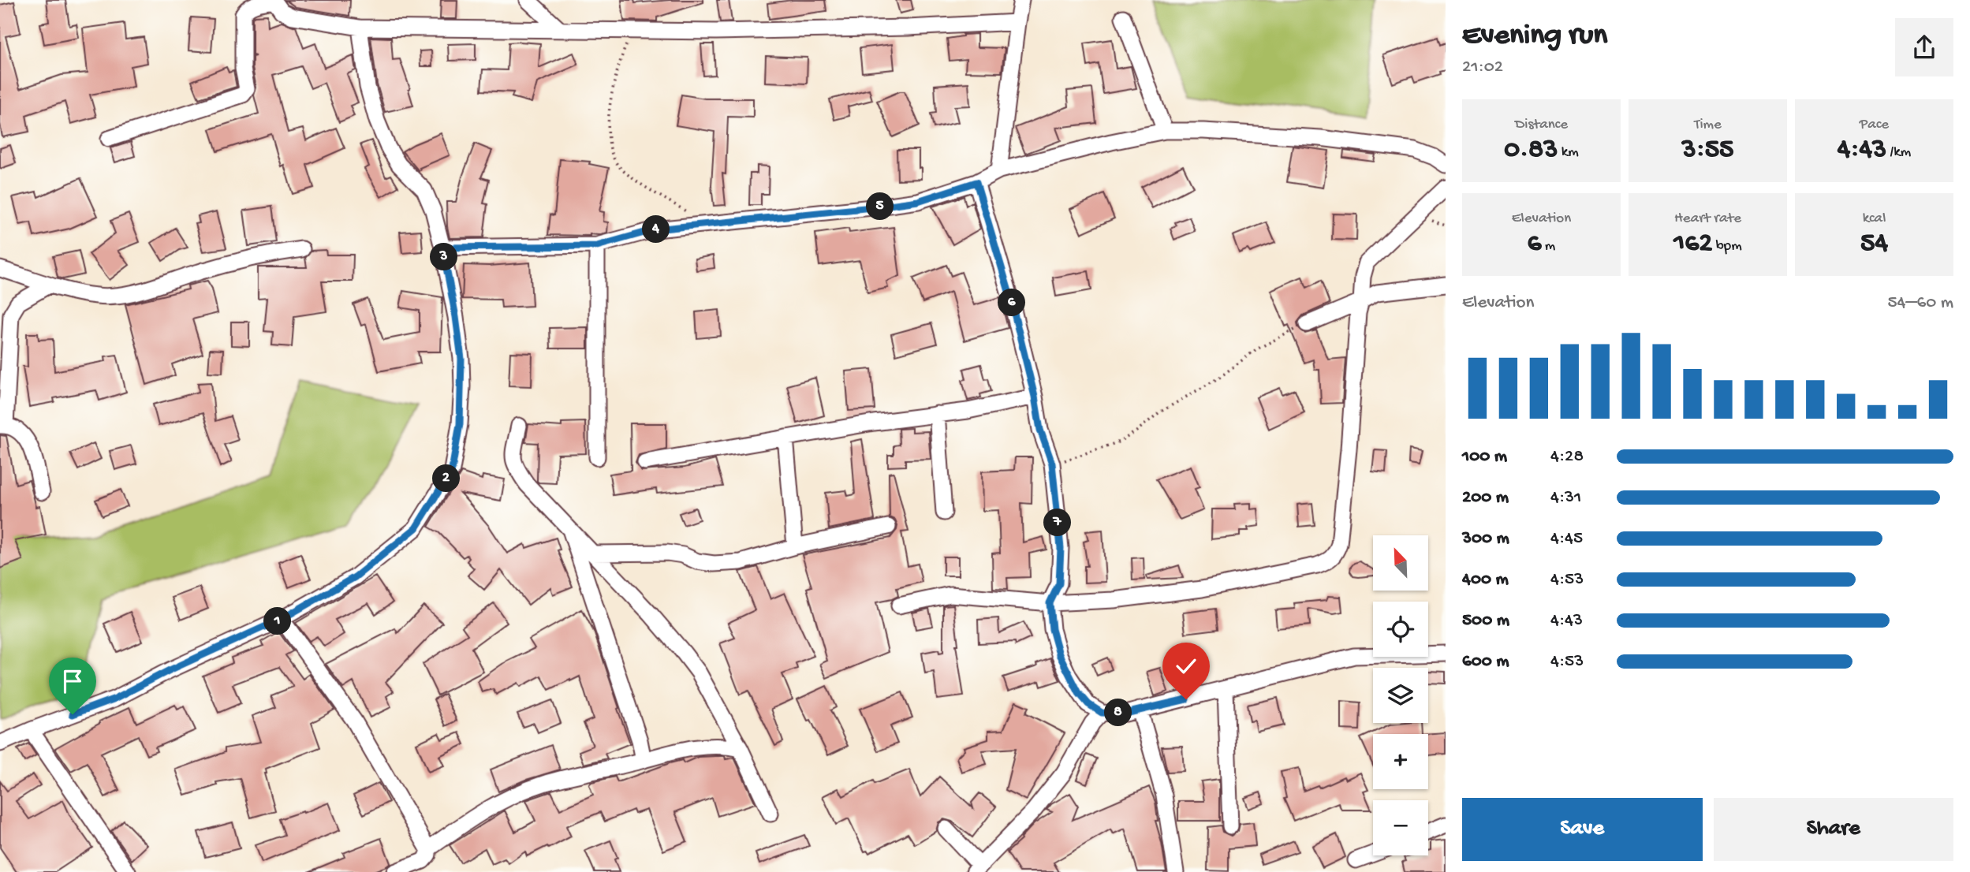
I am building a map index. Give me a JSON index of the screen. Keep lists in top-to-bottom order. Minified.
{"north":"top left","page":{"heading":["Evening run","21:02"],"stats":[["Distance","0.83 km"],["Time","3:55"],["Pace","4:43 /km"],["Elevation","6 m"],["Heart rate","162 bpm"],["kcal","54"]],"pins":["5","4","3","6","2","7","1","8"],"chart":["Elevation","54–60 m"],"list":[{"name":"100 m","note":"4:28"},{"name":"200 m","note":"4:31"},{"name":"300 m","note":"4:45"},{"name":"400 m","note":"4:53"},{"name":"500 m","note":"4:43"},{"name":"600 m","note":"4:53"}],"map_buttons":["+","−"],"buttons":["Save","Share"]}}
